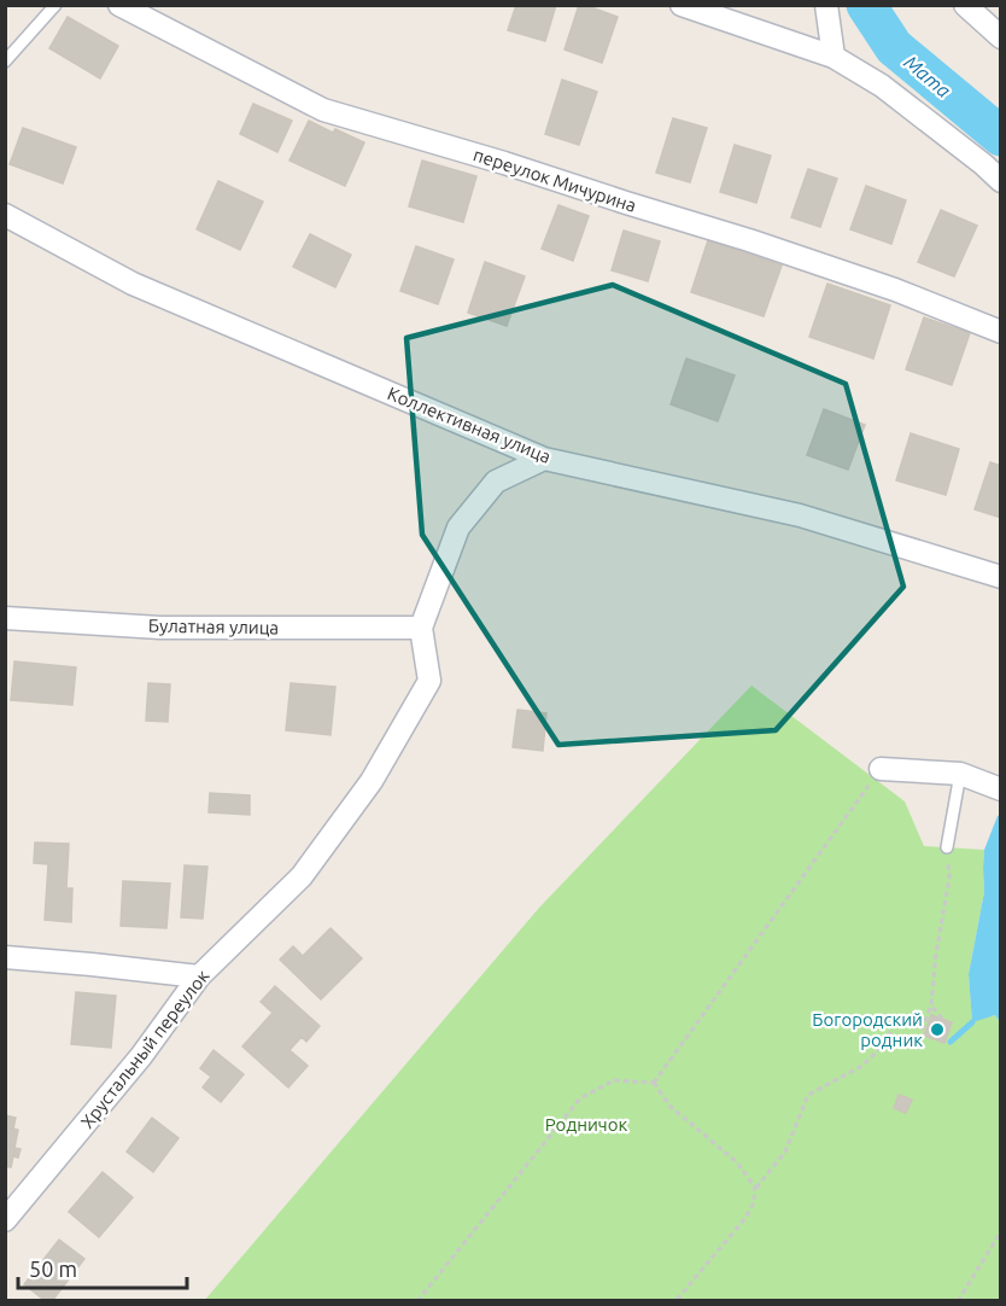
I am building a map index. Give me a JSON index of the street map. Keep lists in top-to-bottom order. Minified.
{"streets":{"street":["переулок Мичурина","Коллективная улица","Булатная улица","Хрустальный переулок"]},"crossings":[["Коллективная улица","Хрустальный переулок"],["Булатная улица","Хрустальный переулок"]],"water":["Мата"],"parks":["Родничок"],"places":["Богородский родник"],"scale_bar":"50 m"}
